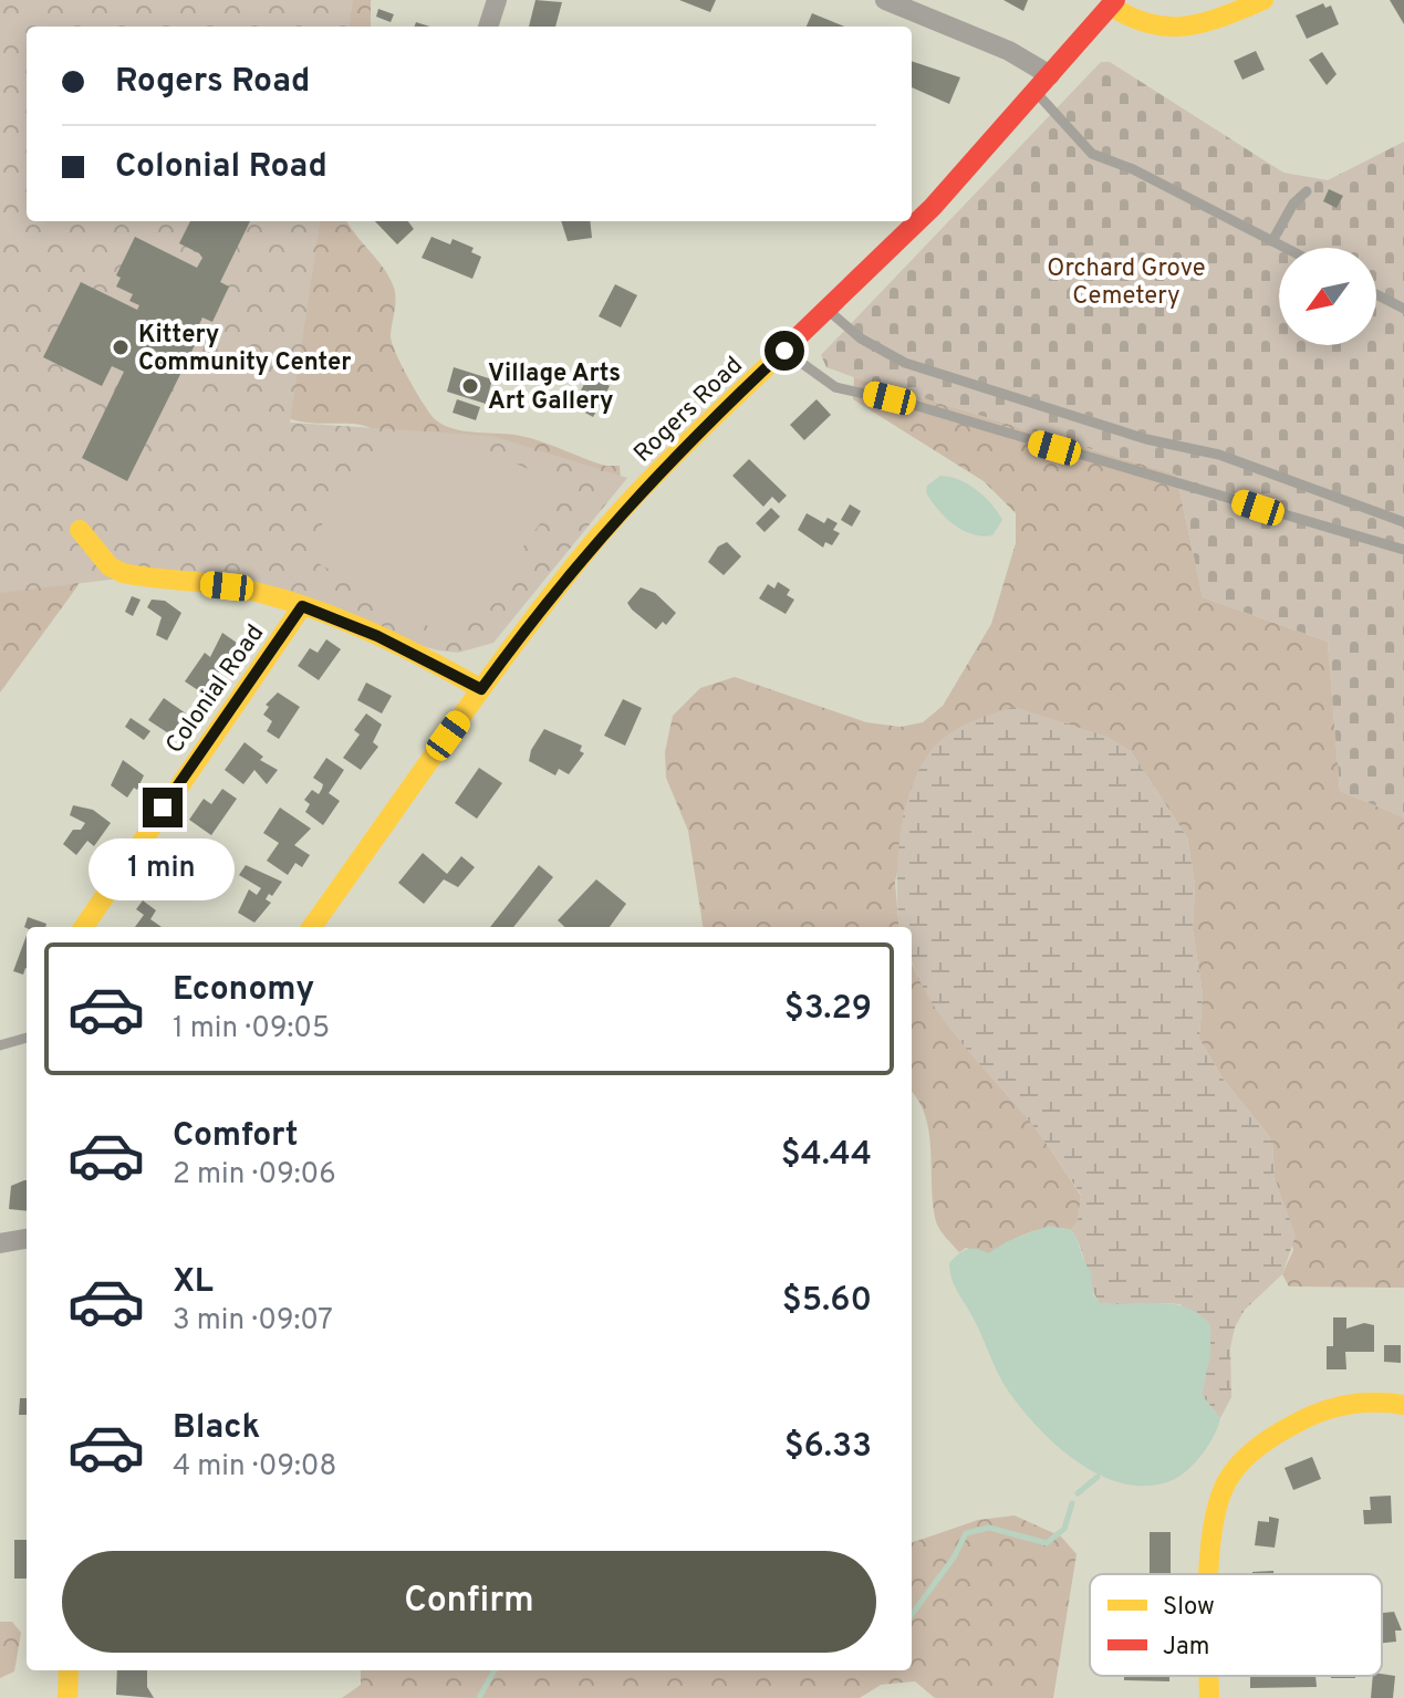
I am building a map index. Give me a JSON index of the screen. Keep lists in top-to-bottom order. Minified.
{"streets":{"street":["Rogers Road","Colonial Road"]},"parks":["Orchard Grove Cemetery"],"places":["Kittery Community Center","Village Arts Art Gallery"],"legend":["Slow","Jam"],"north":"bottom left","page":{"banner":["Rogers Road","Colonial Road"],"bubble":"1 min","list":[{"name":"Economy","note":"1 min · 09:05","value":"$3.29"},{"name":"Comfort","note":"2 min · 09:06","value":"$4.44"},{"name":"XL","note":"3 min · 09:07","value":"$5.60"},{"name":"Black","note":"4 min · 09:08","value":"$6.33"}],"buttons":"Confirm"}}
